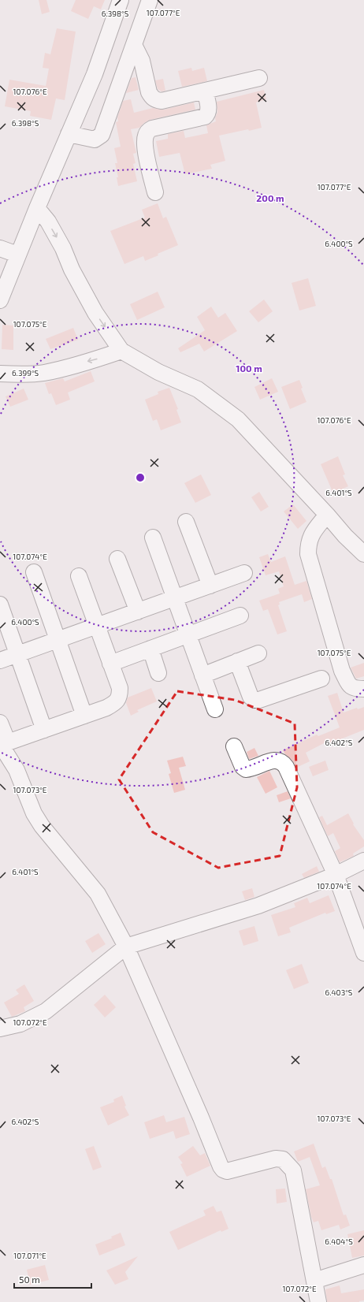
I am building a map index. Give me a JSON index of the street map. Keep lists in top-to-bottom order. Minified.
{"scale_bar":"50 m","coordinates":["107.077°E","6.398°S","107.076°E","6.400°S","107.075°E","6.399°S","6.401°S","107.074°E","6.402°S","107.073°E","6.403°S","107.072°E","6.404°S","107.071°E"],"rings":["200 m","100 m"]}
